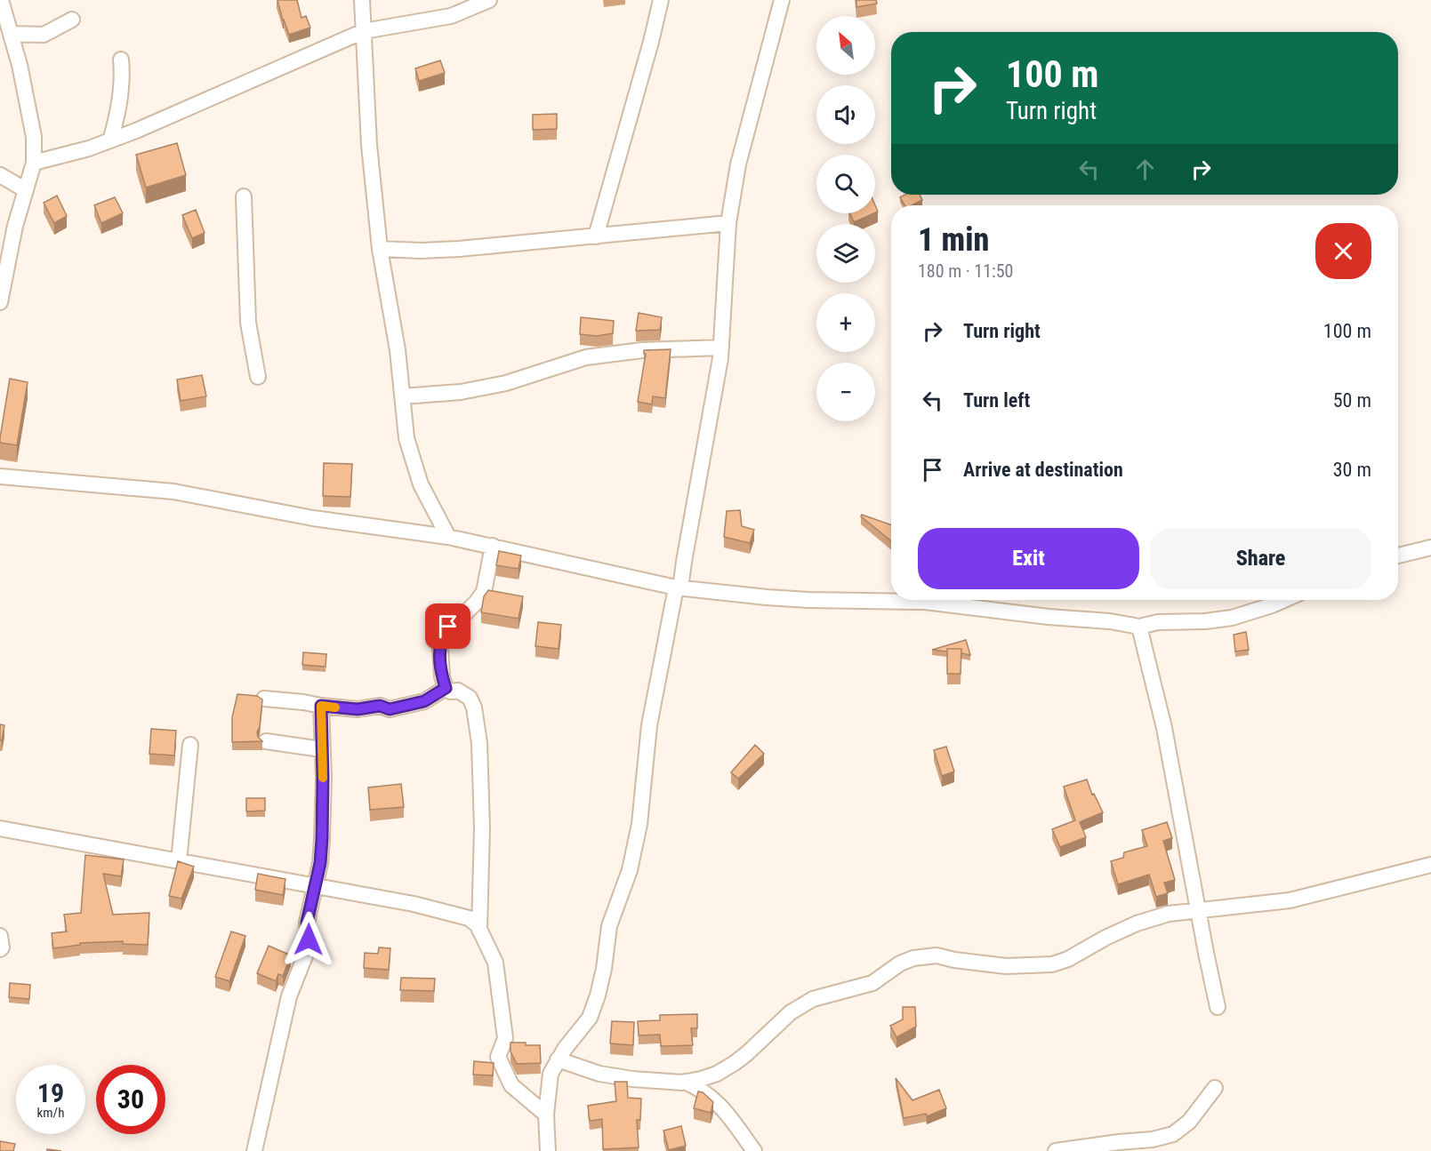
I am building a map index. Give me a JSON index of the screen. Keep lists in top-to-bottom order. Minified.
{"north":"top left","page":{"map_buttons":["+","−"],"turn":["100 m","Turn right"],"heading":["1 min","180 m · 11:50"],"list":[{"name":"Turn right","value":"100 m"},{"name":"Turn left","value":"50 m"},{"name":"Arrive at destination","value":"30 m"}],"buttons":["Exit","Share"],"speed":"19 km/h","limit":"30"}}
